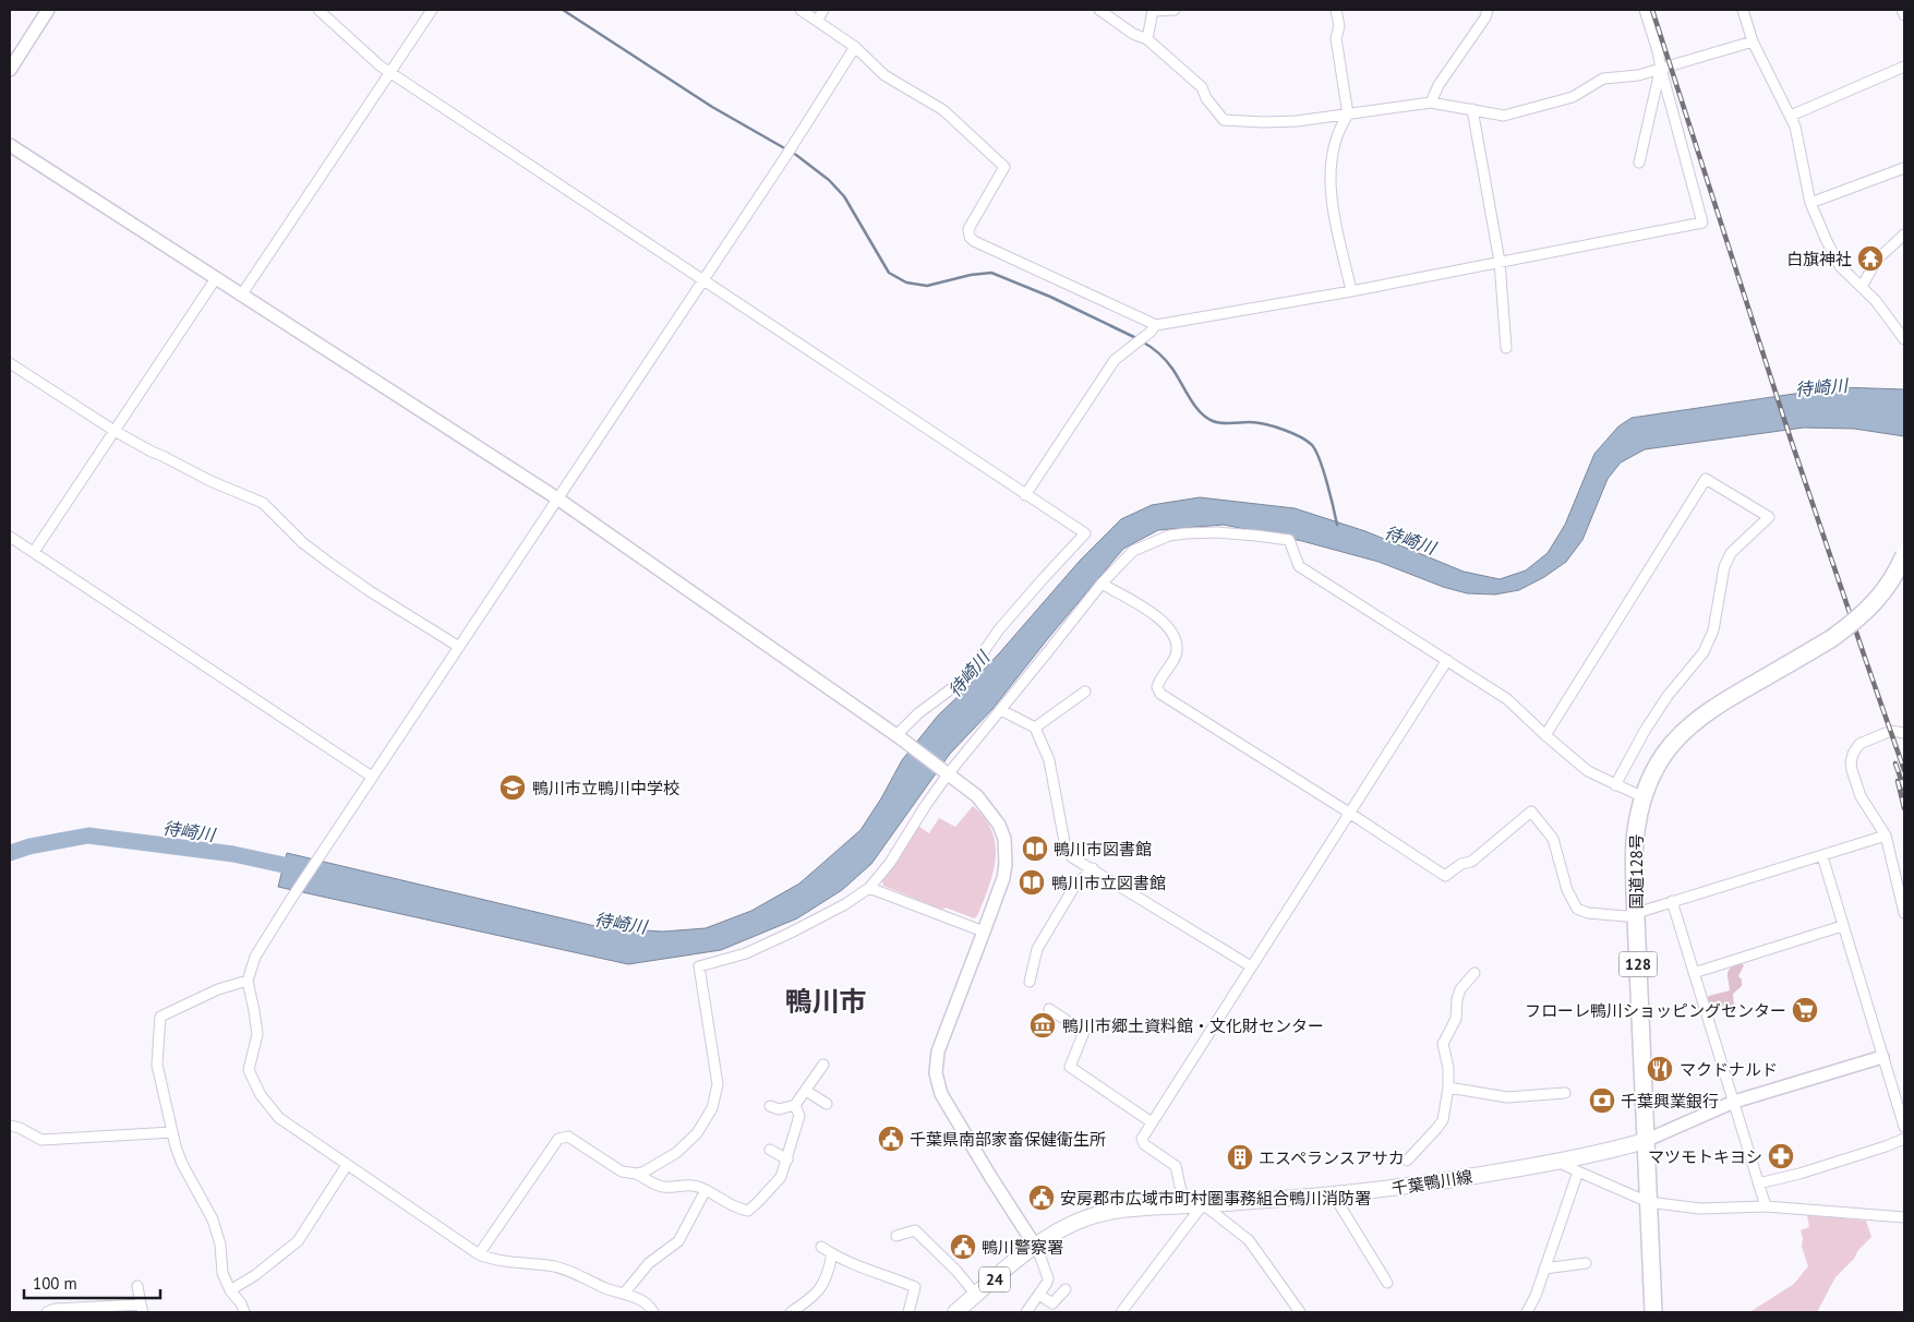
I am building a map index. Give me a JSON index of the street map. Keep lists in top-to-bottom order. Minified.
{"streets":{"highway":["国道128号","128"],"main road":["千葉鴨川線","24"]},"crossings":[["国道128号","千葉鴨川線"]],"districts":["鴨川市"],"water":["待崎川"],"places":{"temple":["白旗神社"],"school or university":["鴨川市立鴨川中学校"],"library":["鴨川市図書館","鴨川市立図書館"],"supermarket":["フローレ鴨川ショッピングセンター"],"museum":["鴨川市郷土資料館・文化財センター"],"restaurant":["マクドナルド"],"bank":["千葉興業銀行"],"public building":["千葉県南部家畜保健衛生所","安房郡市広域市町村圏事務組合鴨川消防署","鴨川警察署"],"pharmacy":["マツモトキヨシ"],"building":["エスペランスアサカ"]},"scale_bar":"100 m"}
